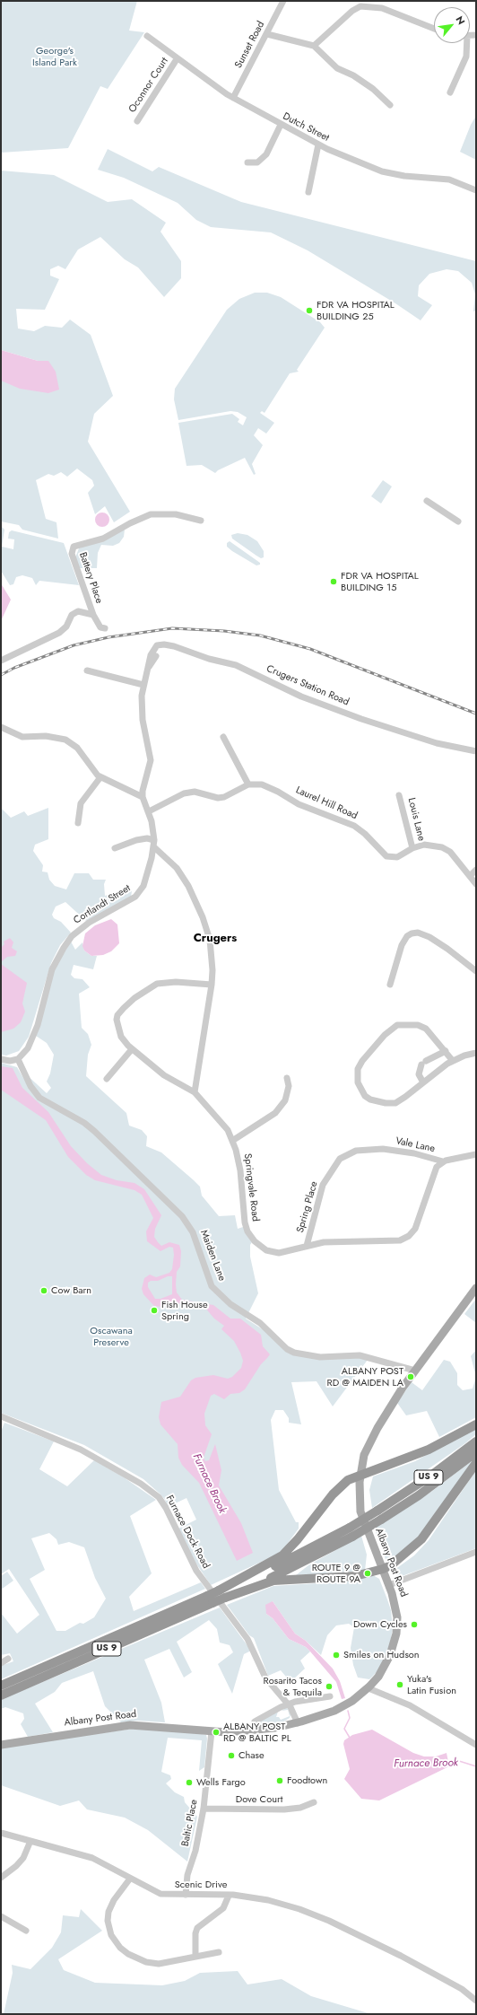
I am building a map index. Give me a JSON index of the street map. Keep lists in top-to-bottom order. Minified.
{"streets":{"highway":["US 9"],"main road":["Albany Post Road"],"street":["Sunset Road","Oconnor Court","Dutch Street","Battery Place","Crugers Station Road","Laurel Hill Road","Louis Lane","Cortlandt Street","Vale Lane","Springvale Road","Spring Place","Maiden Lane","Furnace Dock Road","Dove Court","Baltic Place","Scenic Drive"]},"crossings":[["Sunset Road","Dutch Street"],["Oconnor Court","Dutch Street"],["Crugers Station Road","Cortlandt Street"],["Laurel Hill Road","Louis Lane"],["Cortlandt Street","Maiden Lane"],["Vale Lane","Springvale Road"],["Vale Lane","Spring Place"],["Springvale Road","Spring Place"],["Maiden Lane","Albany Post Road"],["Furnace Dock Road","Albany Post Road"],["Albany Post Road","Baltic Place"],["Dove Court","Baltic Place"],["Baltic Place","Scenic Drive"]],"districts":["Crugers"],"water":["Furnace Brook"],"parks":["George's Island Park","Oscawana Preserve"],"places":["FDR VA HOSPITAL BUILDING 25","FDR VA HOSPITAL BUILDING 15","Cow Barn","Fish House Spring","ALBANY POST RD @ MAIDEN LA","ROUTE 9 @ ROUTE 9A","Down Cycles","Smiles on Hudson","Yuka's Latin Fusion","Rosarito Tacos & Tequila","ALBANY POST RD @ BALTIC PL","Chase","Foodtown","Wells Fargo"],"north":"top right"}
